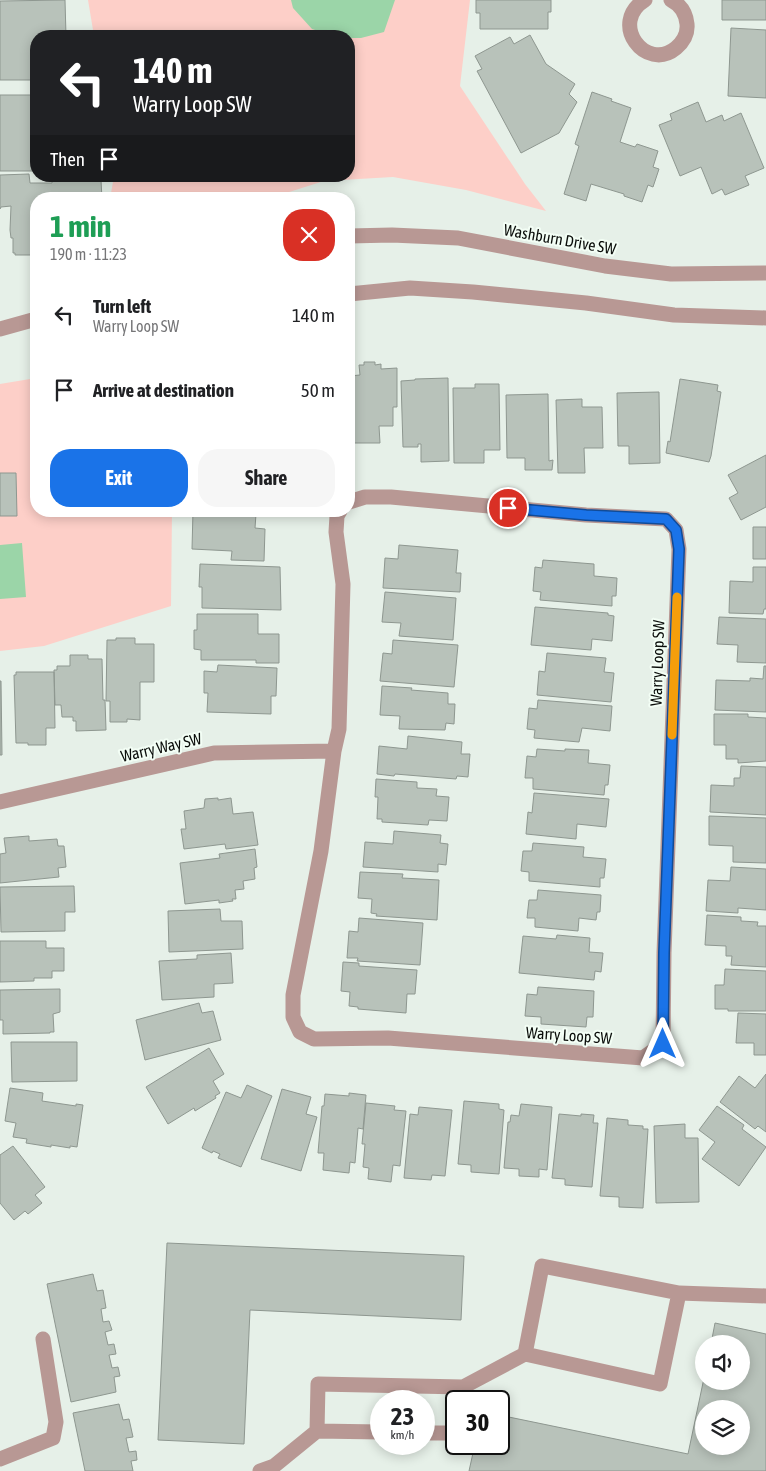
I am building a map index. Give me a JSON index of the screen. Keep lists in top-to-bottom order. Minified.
{"streets":{"street":["Washburn Drive SW","Warry Loop SW","Warry Way SW"]},"crossings":[["Warry Loop SW","Warry Way SW"]],"page":{"turn":["140 m","Warry Loop SW"],"then":"Then","heading":["1 min","190 m · 11:23"],"list":[{"name":"Turn left","note":"Warry Loop SW","value":"140 m"},{"name":"Arrive at destination","value":"50 m"}],"buttons":["Exit","Share"],"speed":"23 km/h","limit":"30"}}
